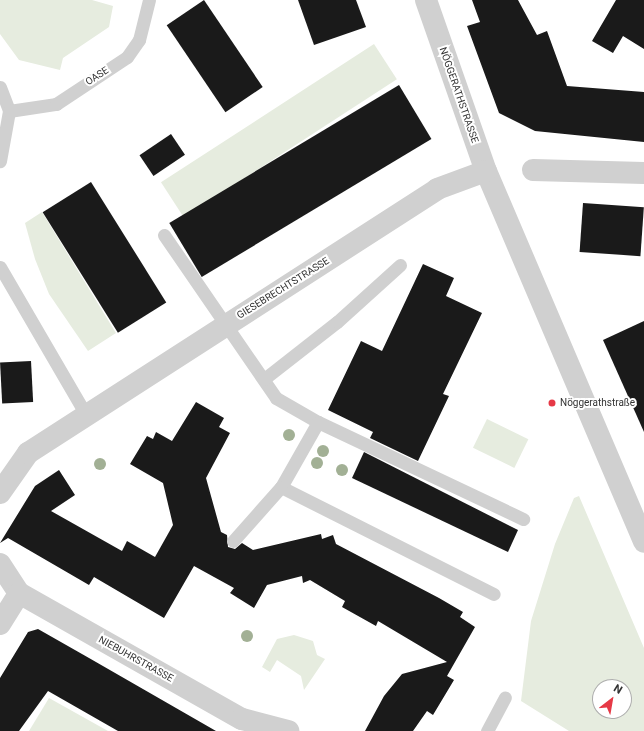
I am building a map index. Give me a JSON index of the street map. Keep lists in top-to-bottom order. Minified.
{"streets":{"street":["NÖGGERATHSTRASSE","GIESEBRECHTSTRASSE","NIEBUHRSTRASSE"],"lane":["OASE"]},"crossings":[["NÖGGERATHSTRASSE","GIESEBRECHTSTRASSE"]],"places":["Nöggerathstraße"],"north":"top right"}
